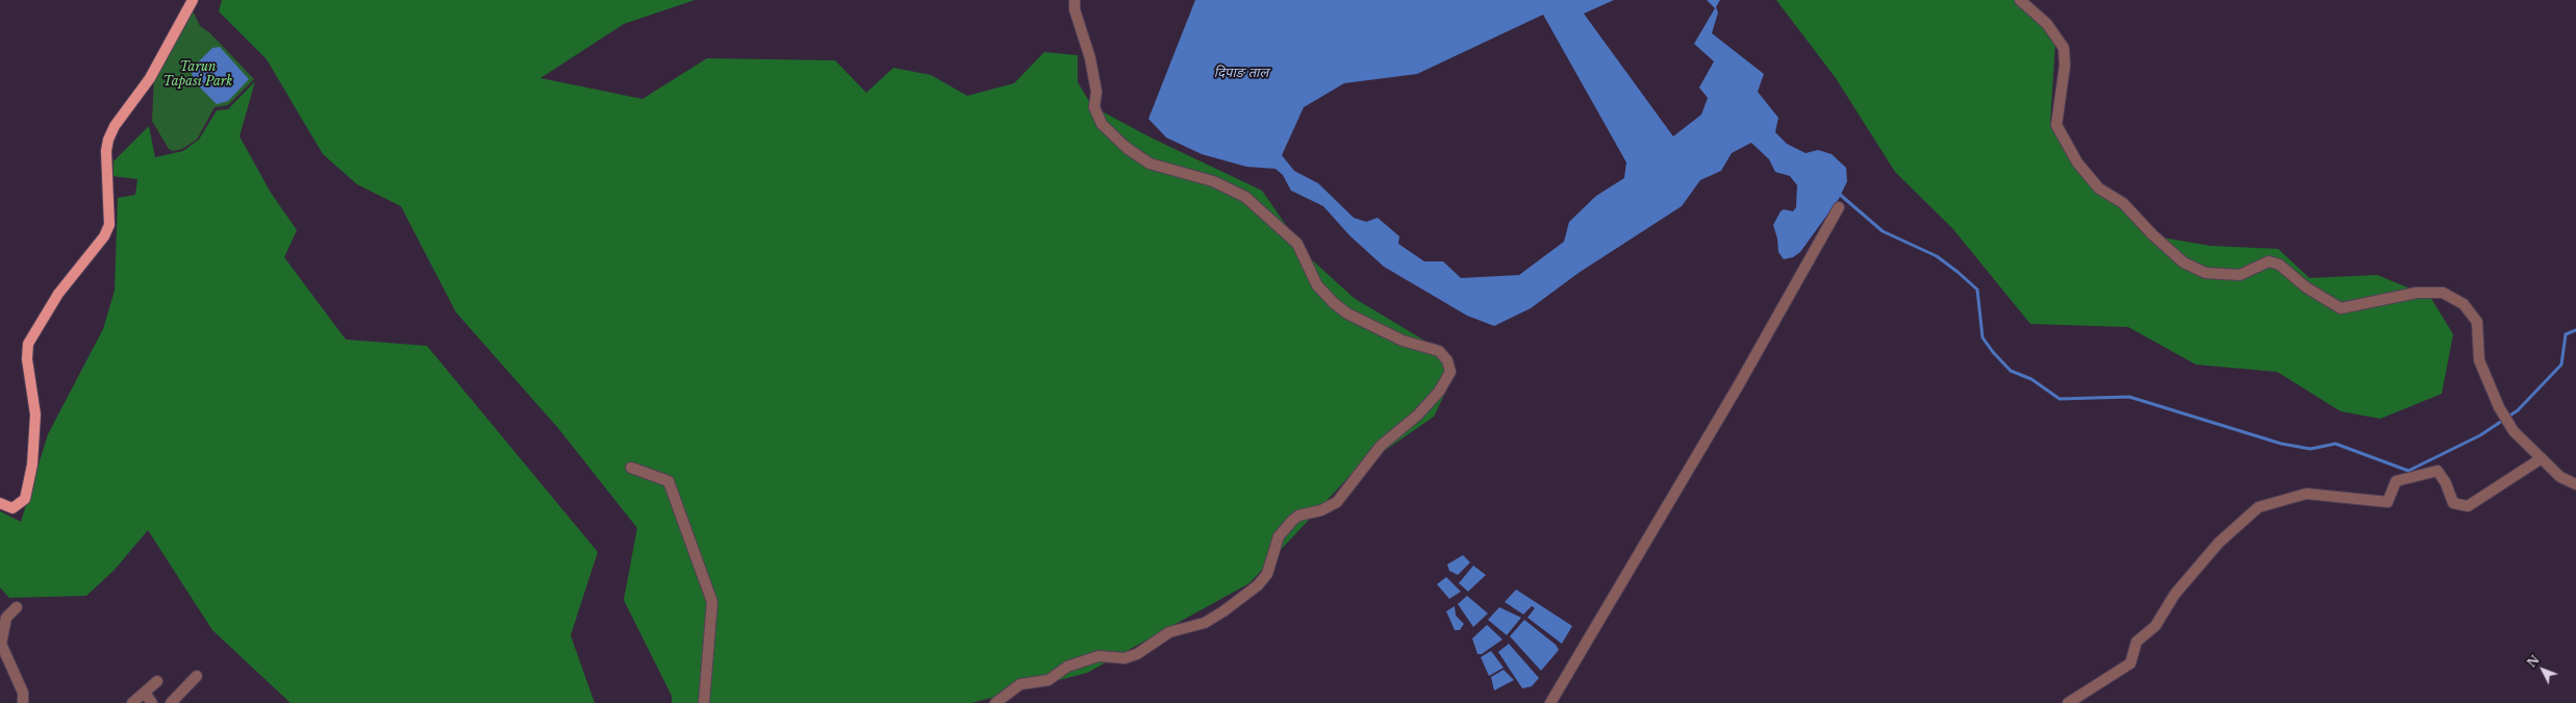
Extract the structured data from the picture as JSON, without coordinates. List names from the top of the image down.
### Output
{
  "water": ["दिपाङ ताल"],
  "parks": ["Tarun Tapasi Park"],
  "north": "top left"
}
